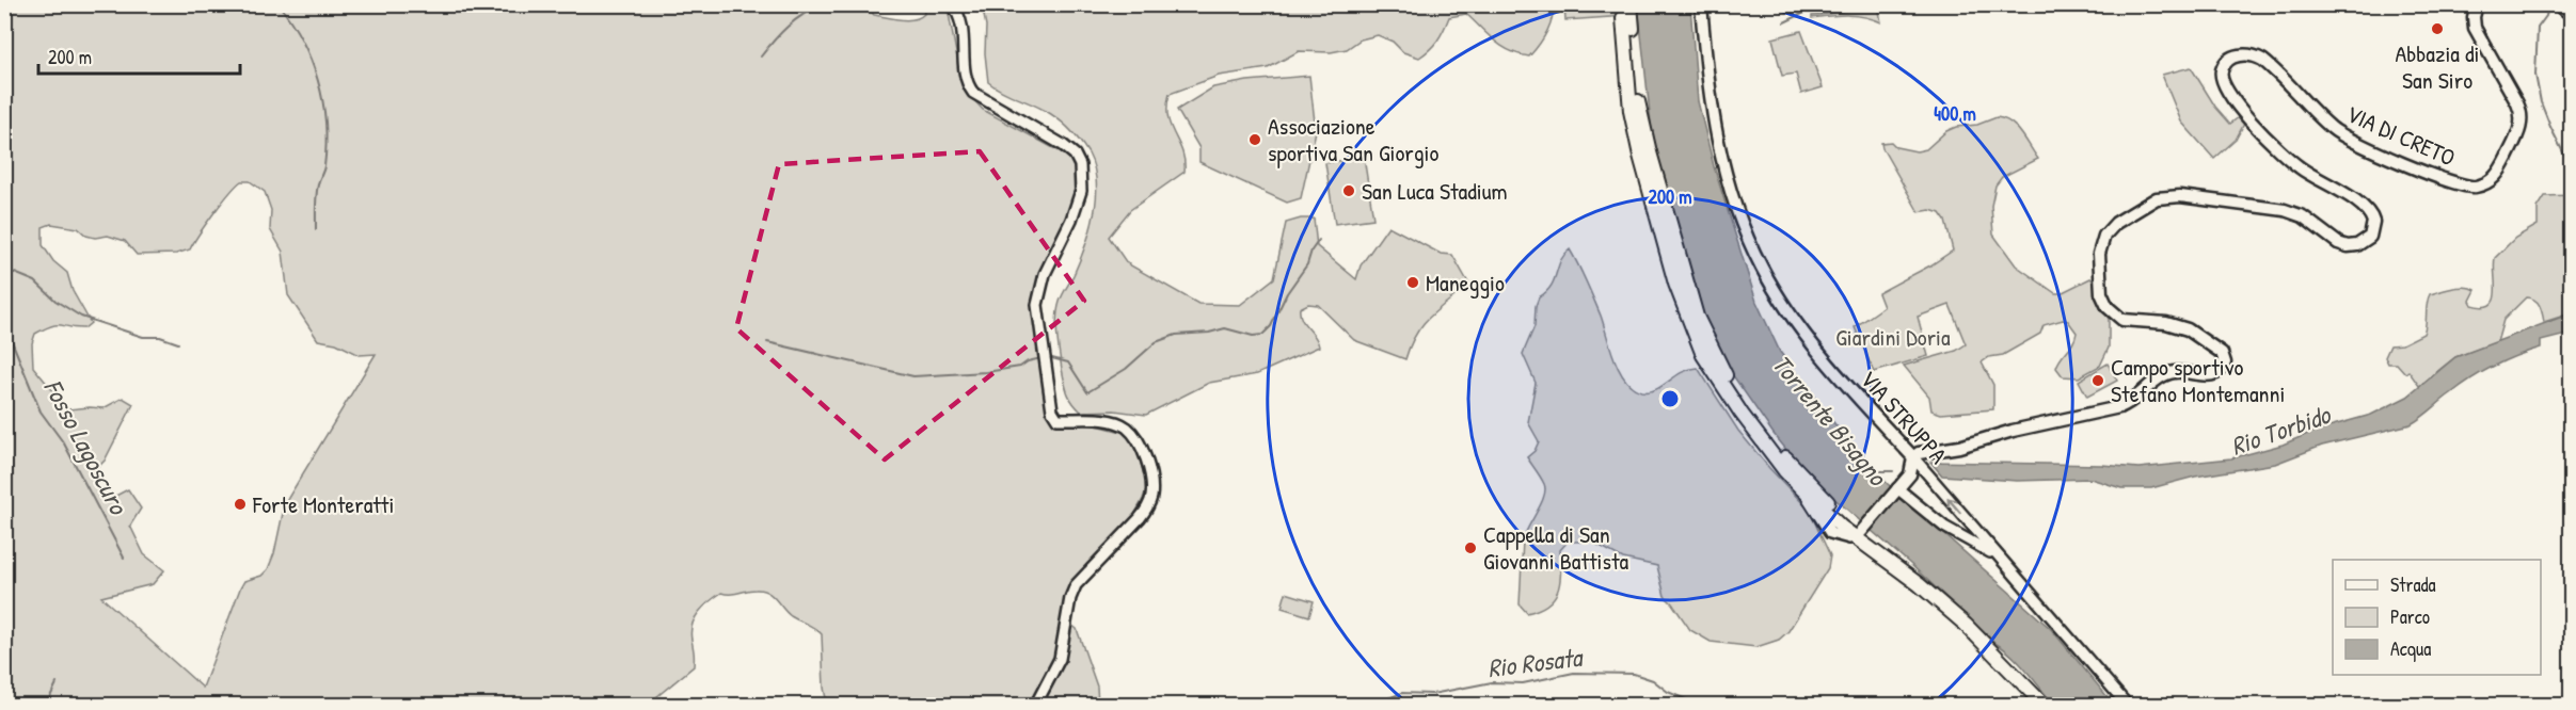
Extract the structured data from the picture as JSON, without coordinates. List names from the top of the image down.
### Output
{
  "streets": {
    "main road": ["VIA DI CRETO", "VIA STRUPPA"]
  },
  "crossings": [
    ["VIA DI CRETO", "VIA STRUPPA"]
  ],
  "water": [
    "Torrente Bisagno",
    "Rio Torbido",
    "Fosso Lagoscuro",
    "Rio Rosata"
  ],
  "parks": ["Giardini Doria"],
  "places": [
    "Abbazia di San Siro",
    "Associazione sportiva San Giorgio",
    "San Luca Stadium",
    "Maneggio",
    "Campo sportivo Stefano Montemanni",
    "Forte Monteratti",
    "Cappella di San Giovanni Battista"
  ],
  "legend": ["Strada", "Parco", "Acqua"],
  "scale_bar": "200 m",
  "rings": ["400 m", "200 m"]
}
